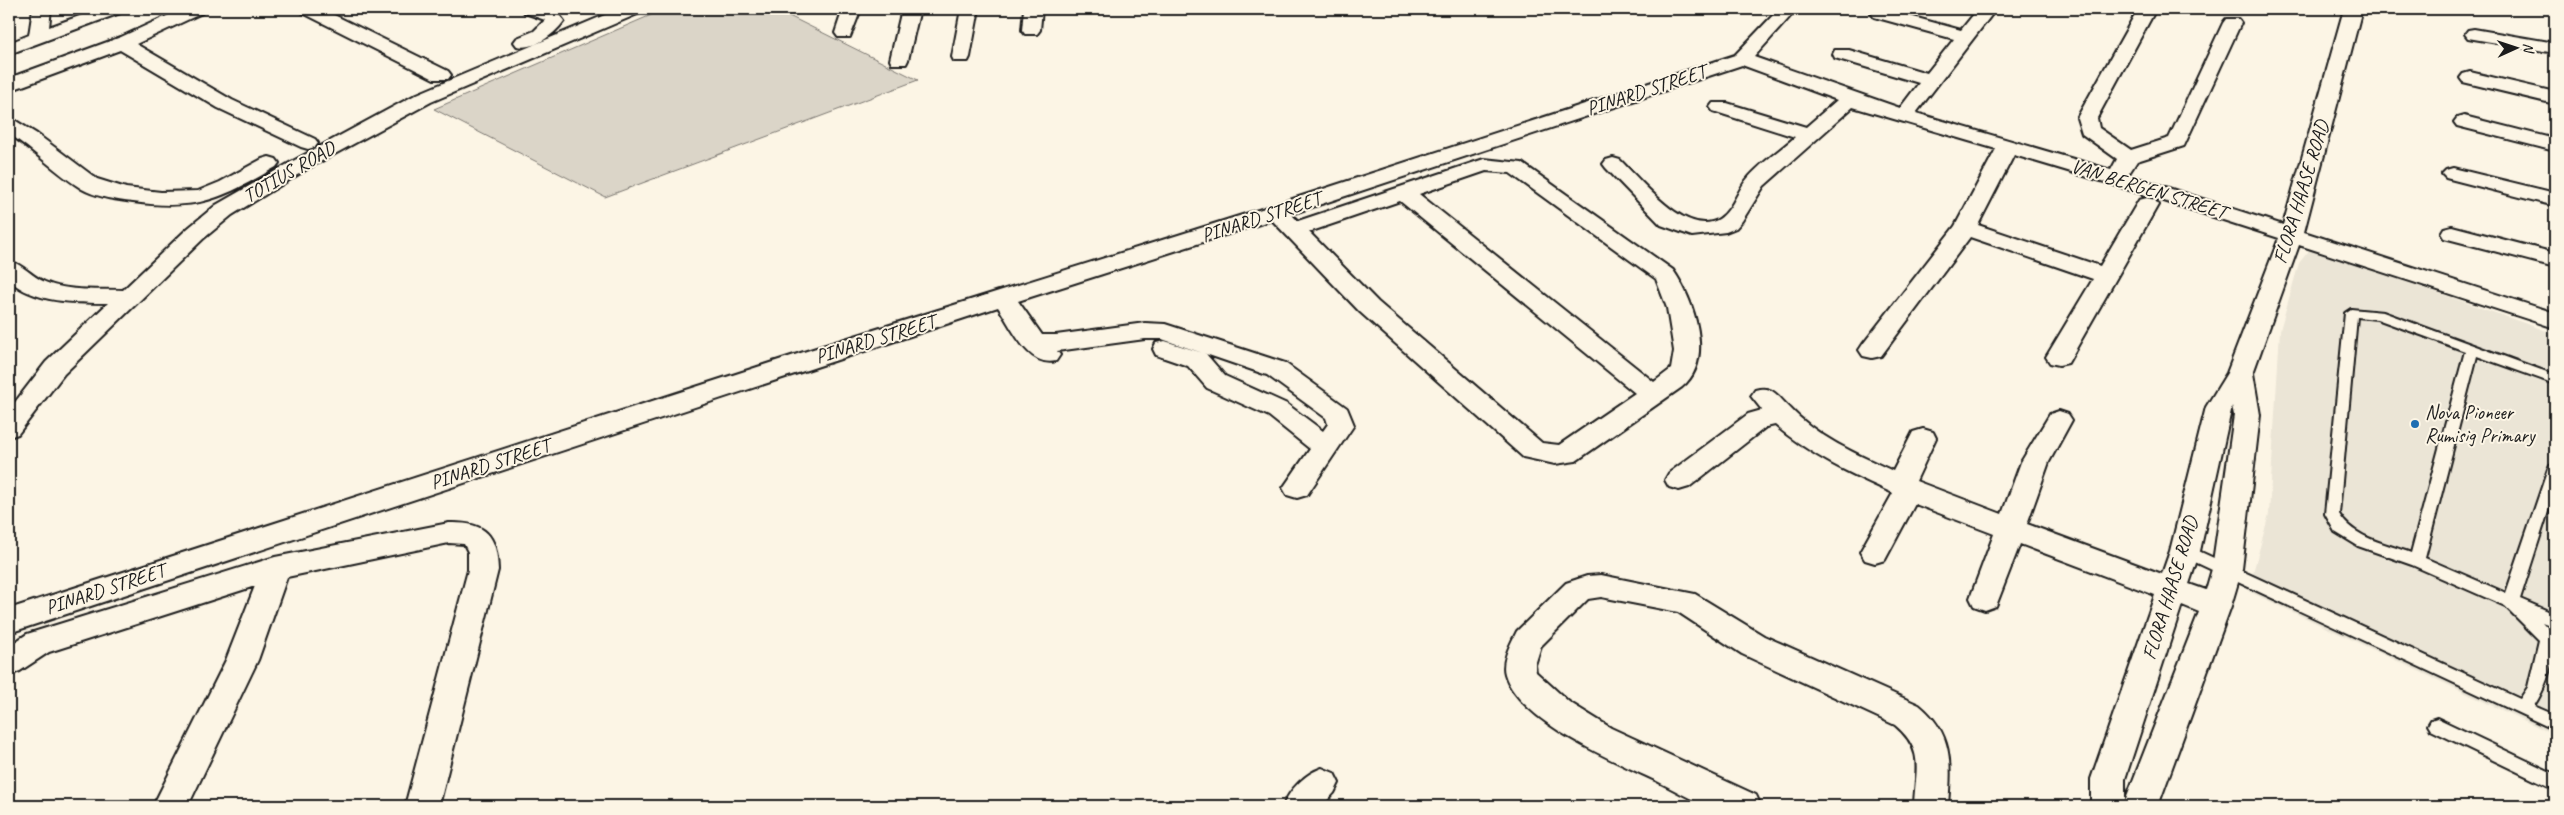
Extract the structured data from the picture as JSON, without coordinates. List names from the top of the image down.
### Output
{
  "streets": {
    "street": [
      "PINARD STREET",
      "TOTIUS ROAD",
      "VAN BERGEN STREET",
      "FLORA HAASE ROAD"
    ]
  },
  "crossings": [
    ["PINARD STREET", "VAN BERGEN STREET"],
    ["VAN BERGEN STREET", "FLORA HAASE ROAD"]
  ],
  "places": ["Nova Pioneer Rumisig Primary"],
  "north": "right"
}
